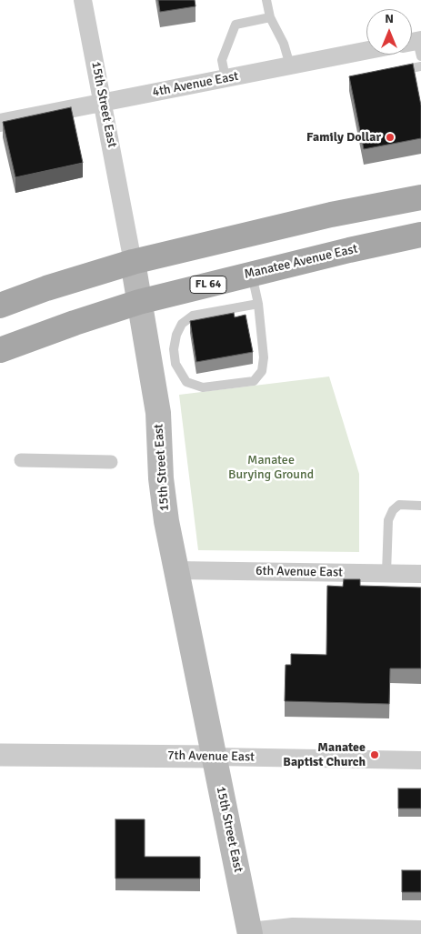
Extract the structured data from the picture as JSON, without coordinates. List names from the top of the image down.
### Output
{
  "streets": {
    "main road": ["15th Street East", "Manatee Avenue East", "FL 64"],
    "street": ["4th Avenue East", "6th Avenue East", "7th Avenue East"]
  },
  "crossings": [
    ["4th Avenue East", "15th Street East"],
    ["15th Street East", "Manatee Avenue East"],
    ["15th Street East", "6th Avenue East"],
    ["15th Street East", "7th Avenue East"]
  ],
  "parks": ["Manatee Burying Ground"],
  "places": ["Family Dollar", "Manatee Baptist Church"],
  "north": "top"
}
